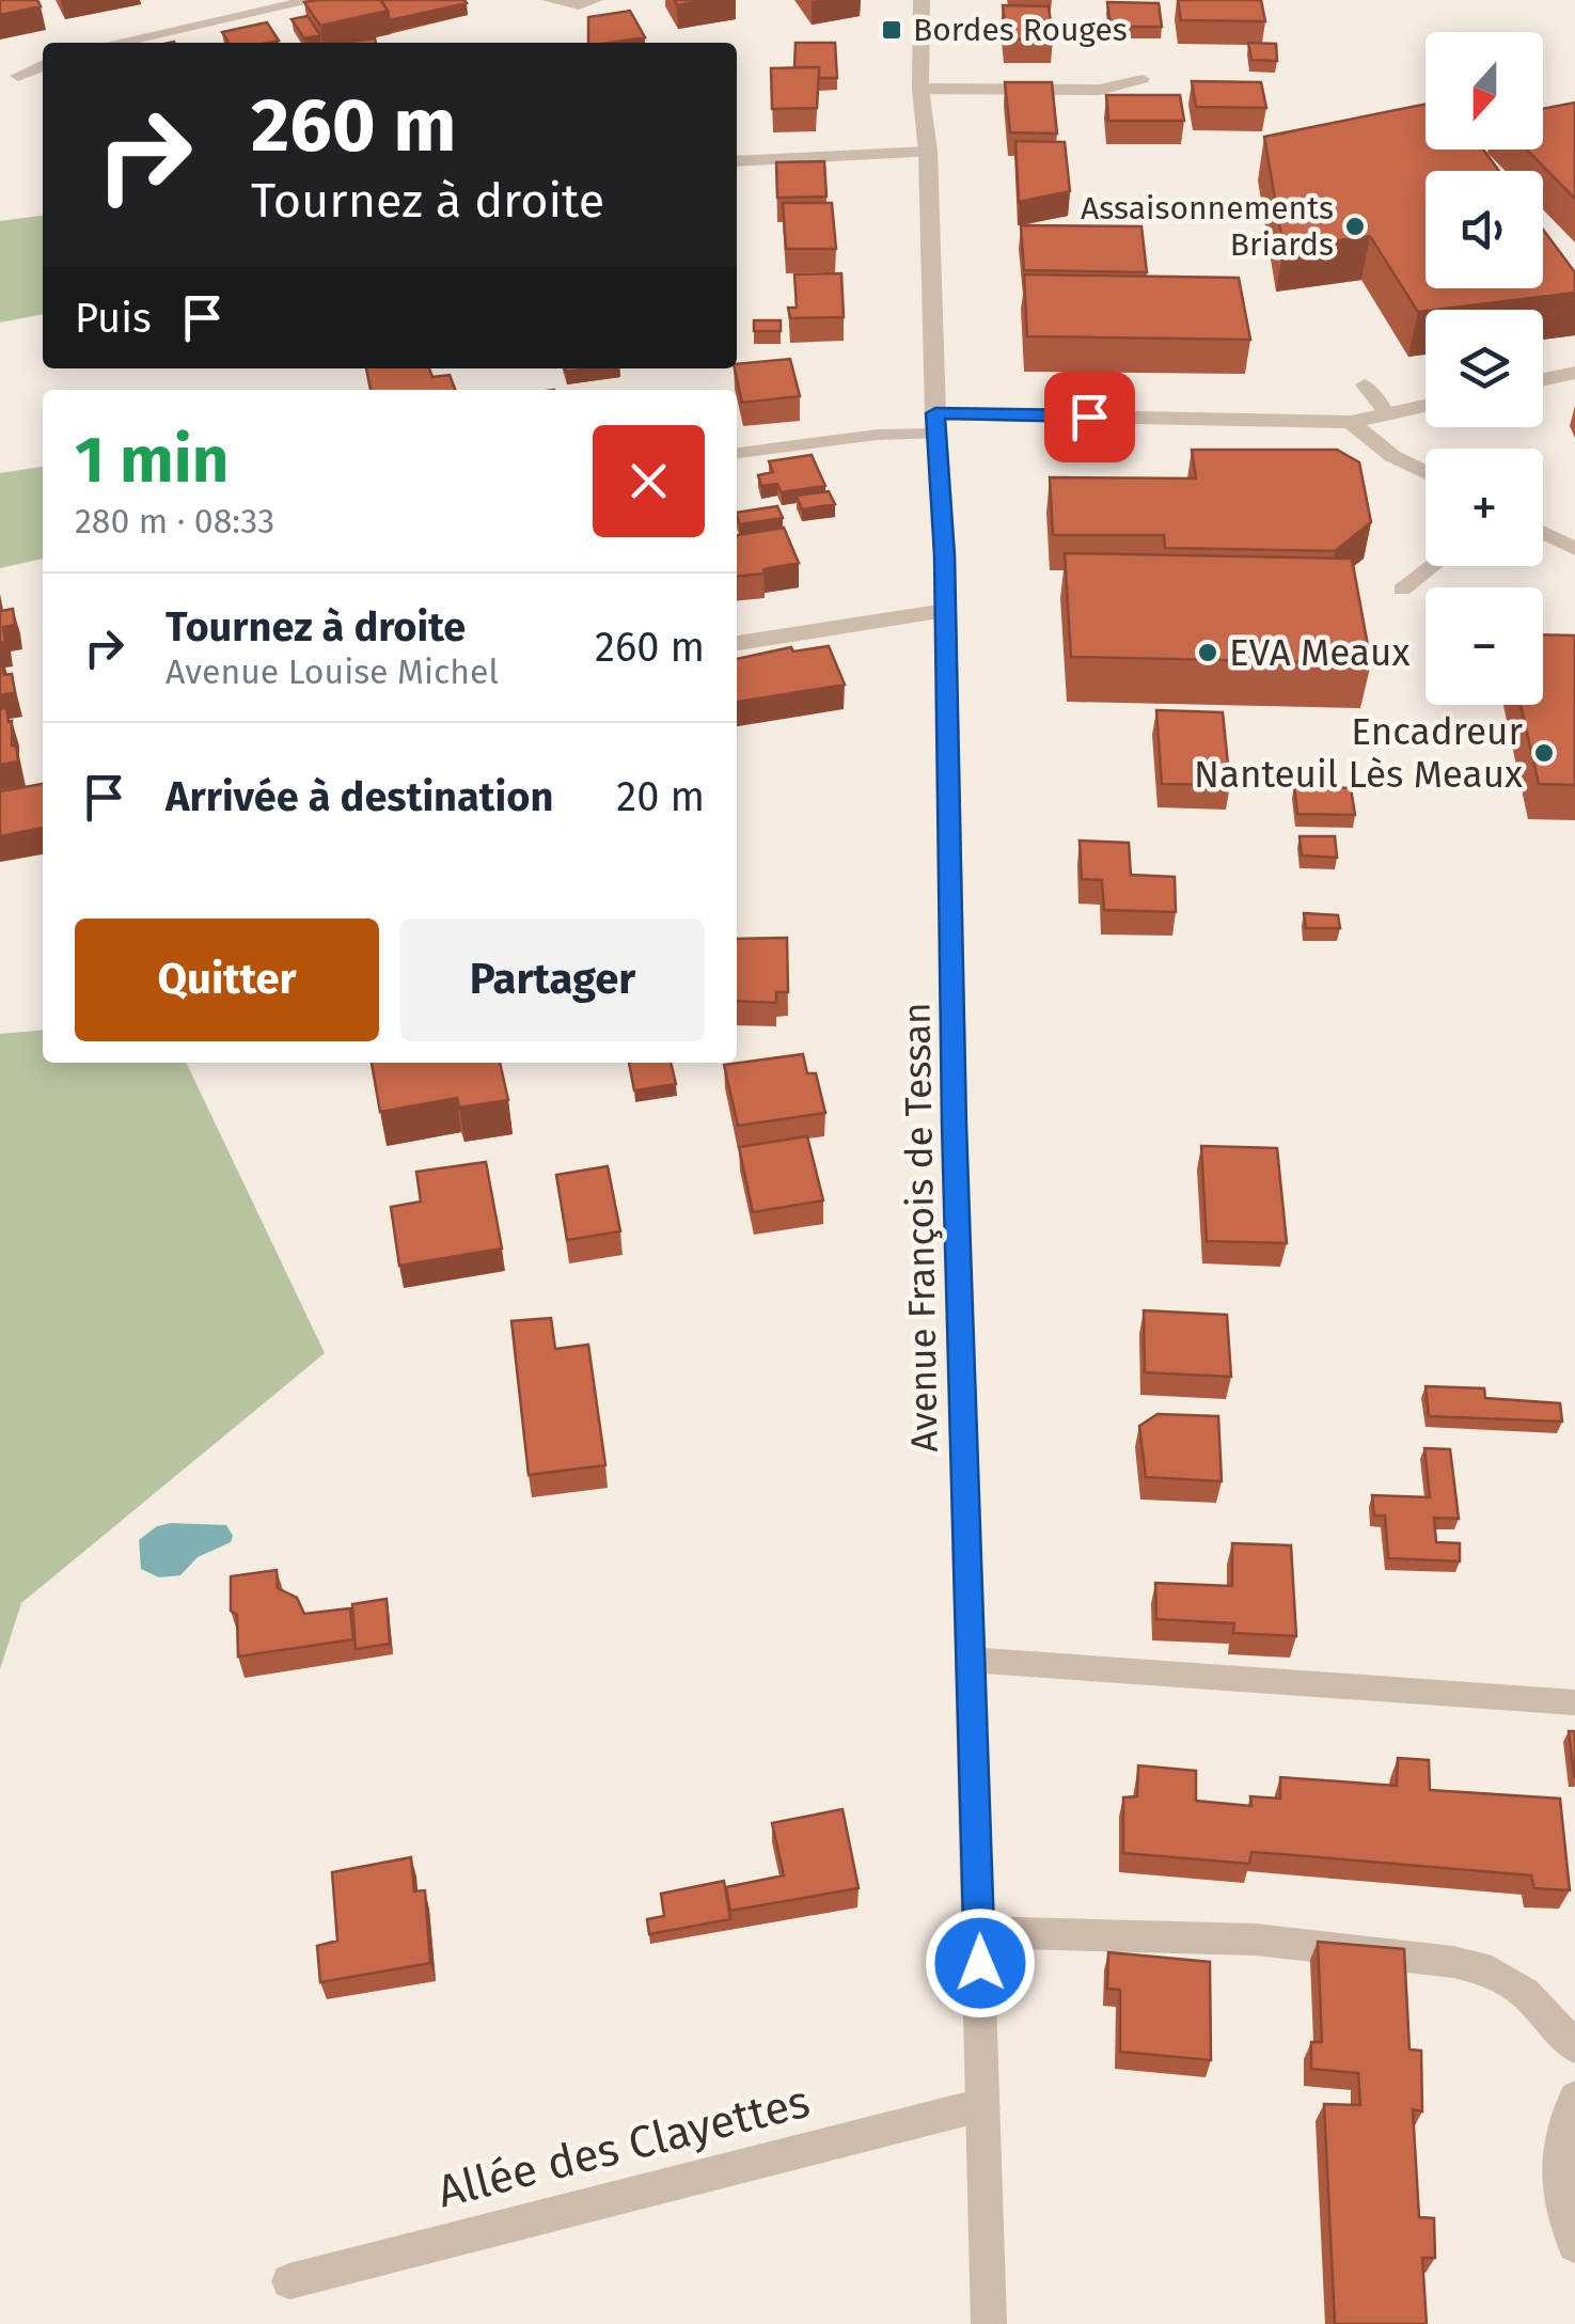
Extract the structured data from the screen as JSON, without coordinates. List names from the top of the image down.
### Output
{
  "streets": {
    "street": ["Avenue François de Tessan", "Allée des Clayettes"]
  },
  "crossings": [
    ["Avenue François de Tessan", "Allée des Clayettes"]
  ],
  "places": {
    "transit": ["Bordes Rouges"],
    "other": ["Assaisonnements Briards", "EVA Meaux", "Encadreur Nanteuil Lès Meaux"]
  },
  "north": "bottom",
  "page": {
    "map_buttons": ["+", "−"],
    "turn": ["260 m", "Tournez à droite"],
    "then": "Puis",
    "heading": ["1 min", "280 m · 08:33"],
    "list": [
      {
        "name": "Tournez à droite",
        "note": "Avenue Louise Michel",
        "value": "260 m"
      },
      {
        "name": "Arrivée à destination",
        "value": "20 m"
      }
    ],
    "buttons": ["Quitter", "Partager"]
  }
}
